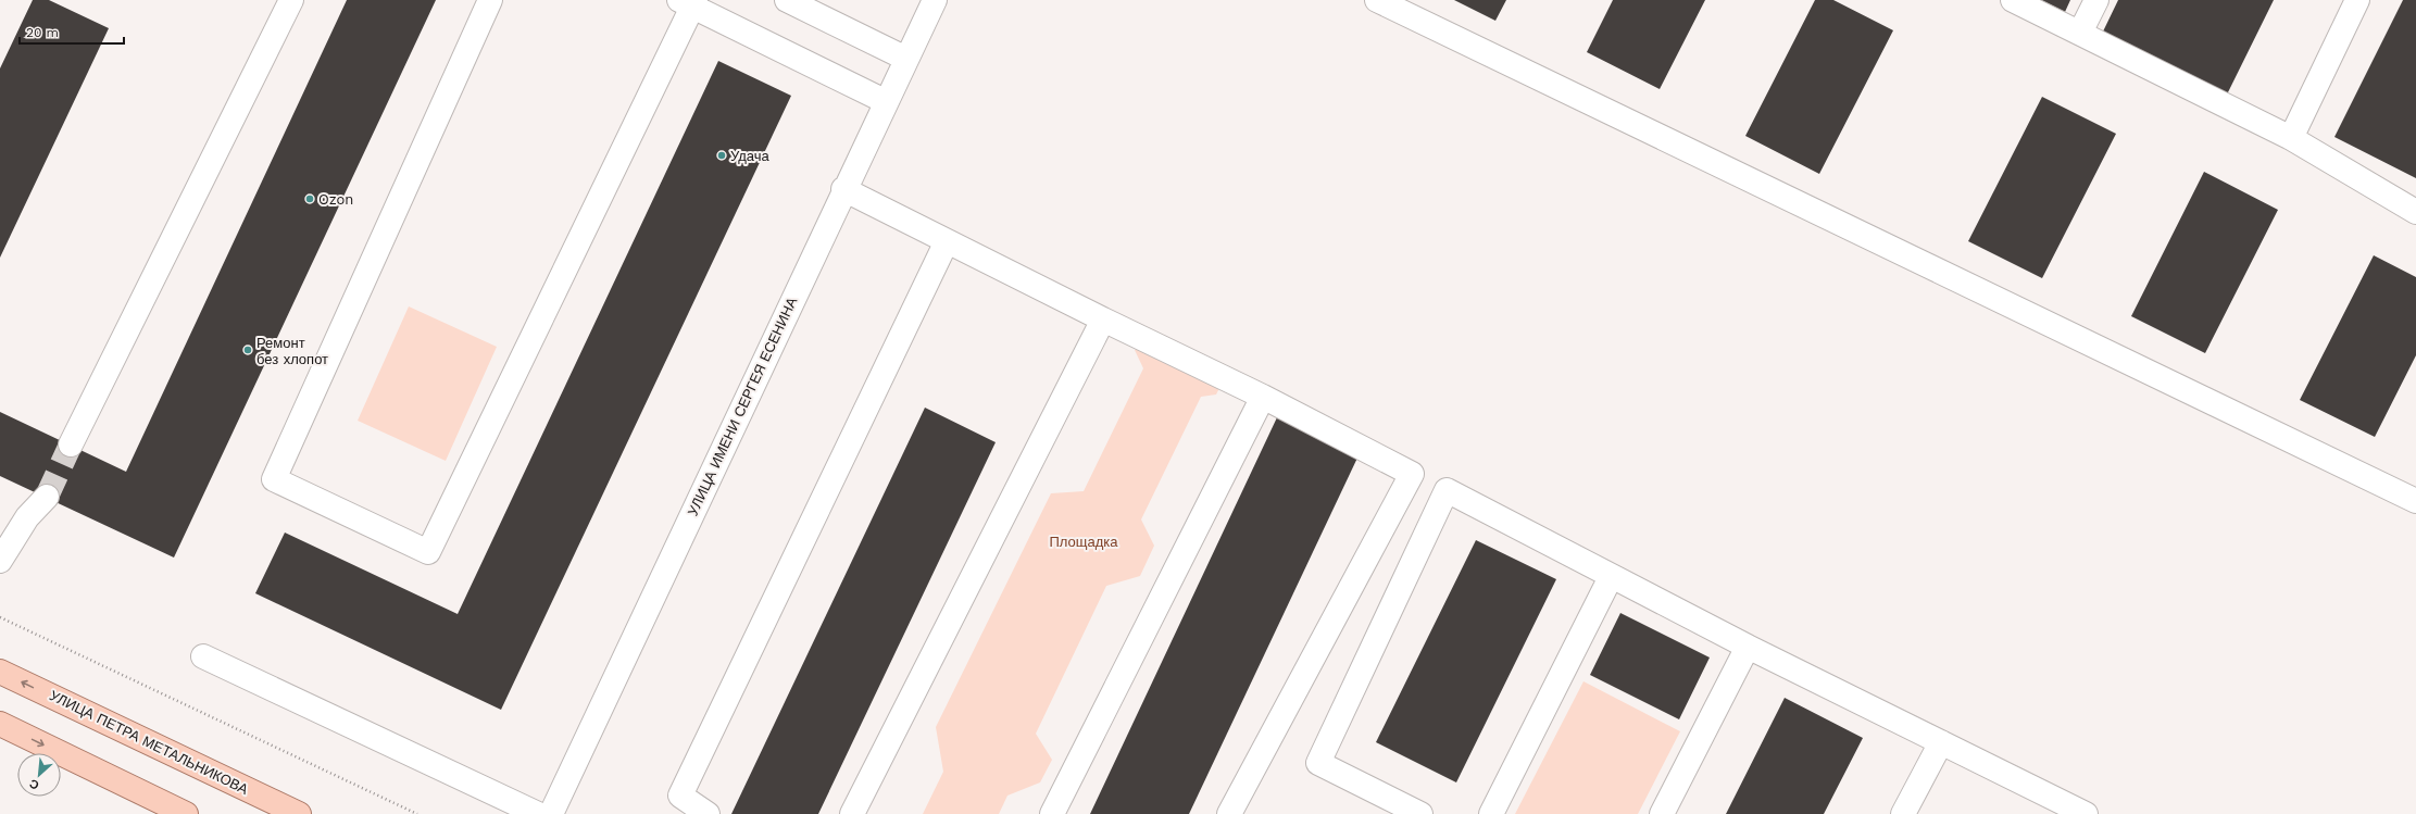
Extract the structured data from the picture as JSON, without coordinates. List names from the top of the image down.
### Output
{
  "streets": {
    "main road": ["УЛИЦА ПЕТРА МЕТАЛЬНИКОВА"],
    "street": ["УЛИЦА ИМЕНИ СЕРГЕЯ ЕСЕНИНА"]
  },
  "parks": ["Площадка"],
  "places": ["Удача", "Ozon", "Ремонт без хлопот"],
  "scale_bar": "20 m",
  "north": "bottom left"
}
